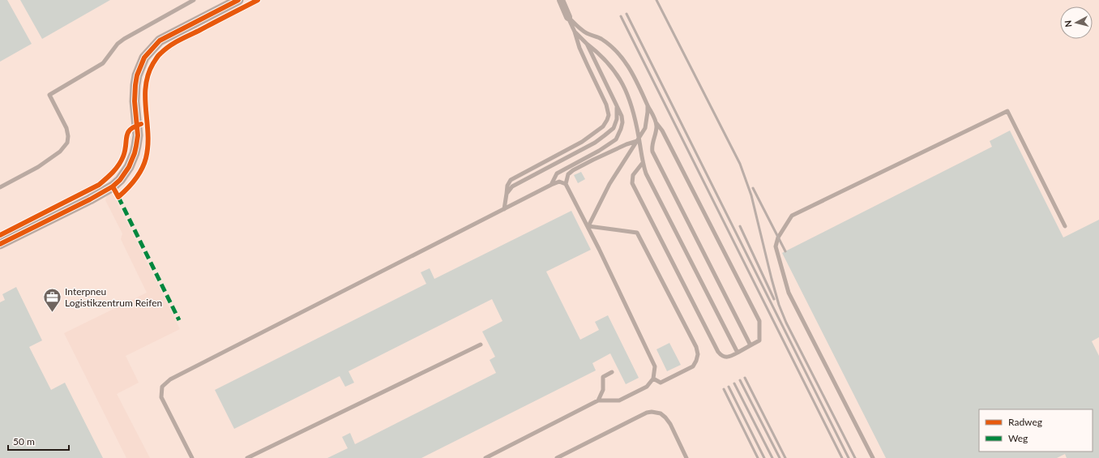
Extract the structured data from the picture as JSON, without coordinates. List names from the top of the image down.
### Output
{
  "places": {
    "office": ["Interpneu Logistikzentrum Reifen"]
  },
  "legend": ["Radweg", "Weg"],
  "scale_bar": "50 m",
  "north": "left"
}
